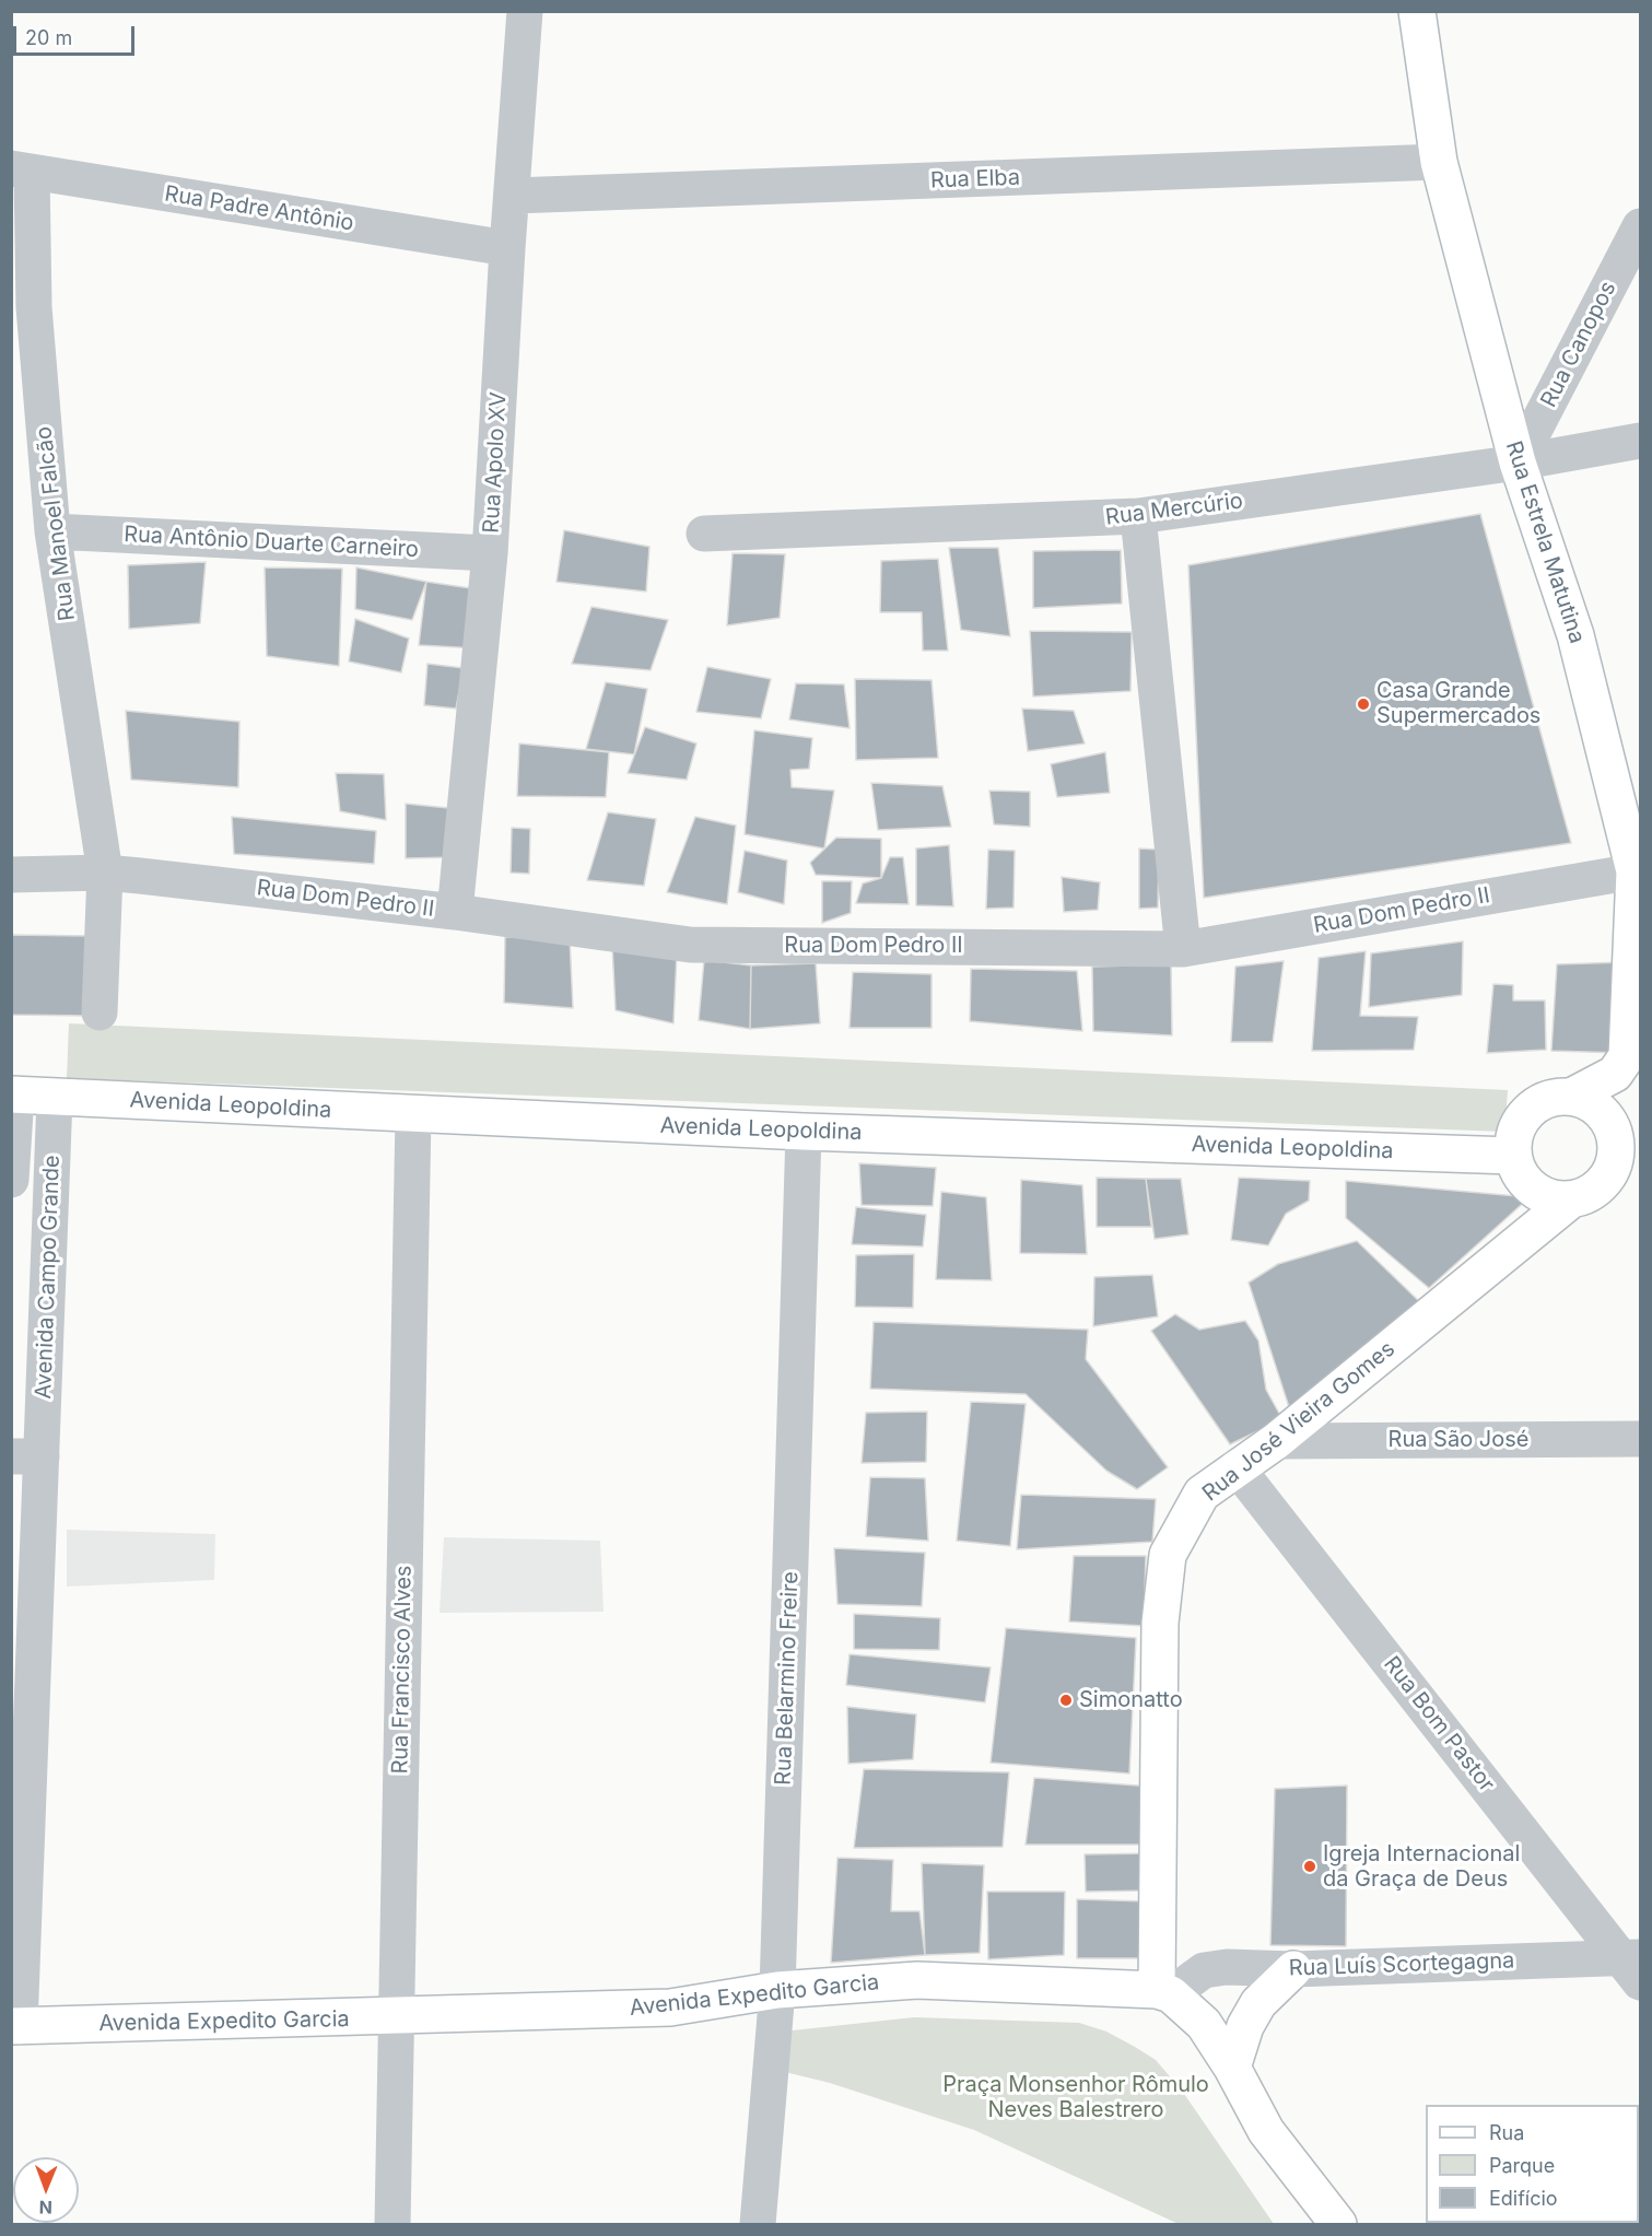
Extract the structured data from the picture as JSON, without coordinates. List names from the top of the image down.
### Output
{
  "streets": {
    "street": [
      "Rua Elba",
      "Rua Padre Antônio",
      "Rua Canopos",
      "Rua Apolo XV",
      "Rua Mercúrio",
      "Rua Manoel Falcão",
      "Rua Antônio Duarte Carneiro",
      "Rua Estrela Matutina",
      "Rua Dom Pedro II",
      "Avenida Leopoldina",
      "Avenida Campo Grande",
      "Rua José Vieira Gomes",
      "Rua São José",
      "Rua Francisco Alves",
      "Rua Belarmino Freire",
      "Rua Bom Pastor",
      "Rua Luís Scortegagna",
      "Avenida Expedito Garcia"
    ]
  },
  "crossings": [
    ["Rua Elba", "Rua Apolo XV"],
    ["Rua Elba", "Rua Estrela Matutina"],
    ["Rua Padre Antônio", "Rua Apolo XV"],
    ["Rua Padre Antônio", "Rua Manoel Falcão"],
    ["Rua Canopos", "Rua Mercúrio"],
    ["Rua Canopos", "Rua Estrela Matutina"],
    ["Rua Apolo XV", "Rua Antônio Duarte Carneiro"],
    ["Rua Apolo XV", "Rua Dom Pedro II"],
    ["Rua Mercúrio", "Rua Estrela Matutina"],
    ["Rua Manoel Falcão", "Rua Antônio Duarte Carneiro"],
    ["Rua Manoel Falcão", "Rua Dom Pedro II"],
    ["Rua Estrela Matutina", "Rua Dom Pedro II"],
    ["Rua Estrela Matutina", "Avenida Leopoldina"],
    ["Rua Estrela Matutina", "Rua José Vieira Gomes"],
    ["Avenida Leopoldina", "Avenida Campo Grande"],
    ["Avenida Leopoldina", "Rua José Vieira Gomes"],
    ["Avenida Leopoldina", "Rua Francisco Alves"],
    ["Avenida Leopoldina", "Rua Belarmino Freire"],
    ["Avenida Campo Grande", "Avenida Expedito Garcia"],
    ["Rua José Vieira Gomes", "Rua São José"],
    ["Rua José Vieira Gomes", "Rua Bom Pastor"],
    ["Rua José Vieira Gomes", "Rua Luís Scortegagna"],
    ["Rua José Vieira Gomes", "Avenida Expedito Garcia"],
    ["Rua Francisco Alves", "Avenida Expedito Garcia"],
    ["Rua Belarmino Freire", "Avenida Expedito Garcia"],
    ["Rua Bom Pastor", "Rua Luís Scortegagna"],
    ["Rua Luís Scortegagna", "Avenida Expedito Garcia"]
  ],
  "parks": ["Praça Monsenhor Rômulo Neves Balestrero"],
  "places": ["Casa Grande Supermercados", "Simonatto", "Igreja Internacional da Graça de Deus"],
  "legend": ["Rua", "Parque", "Edifício"],
  "scale_bar": "20 m",
  "north": "bottom"
}
